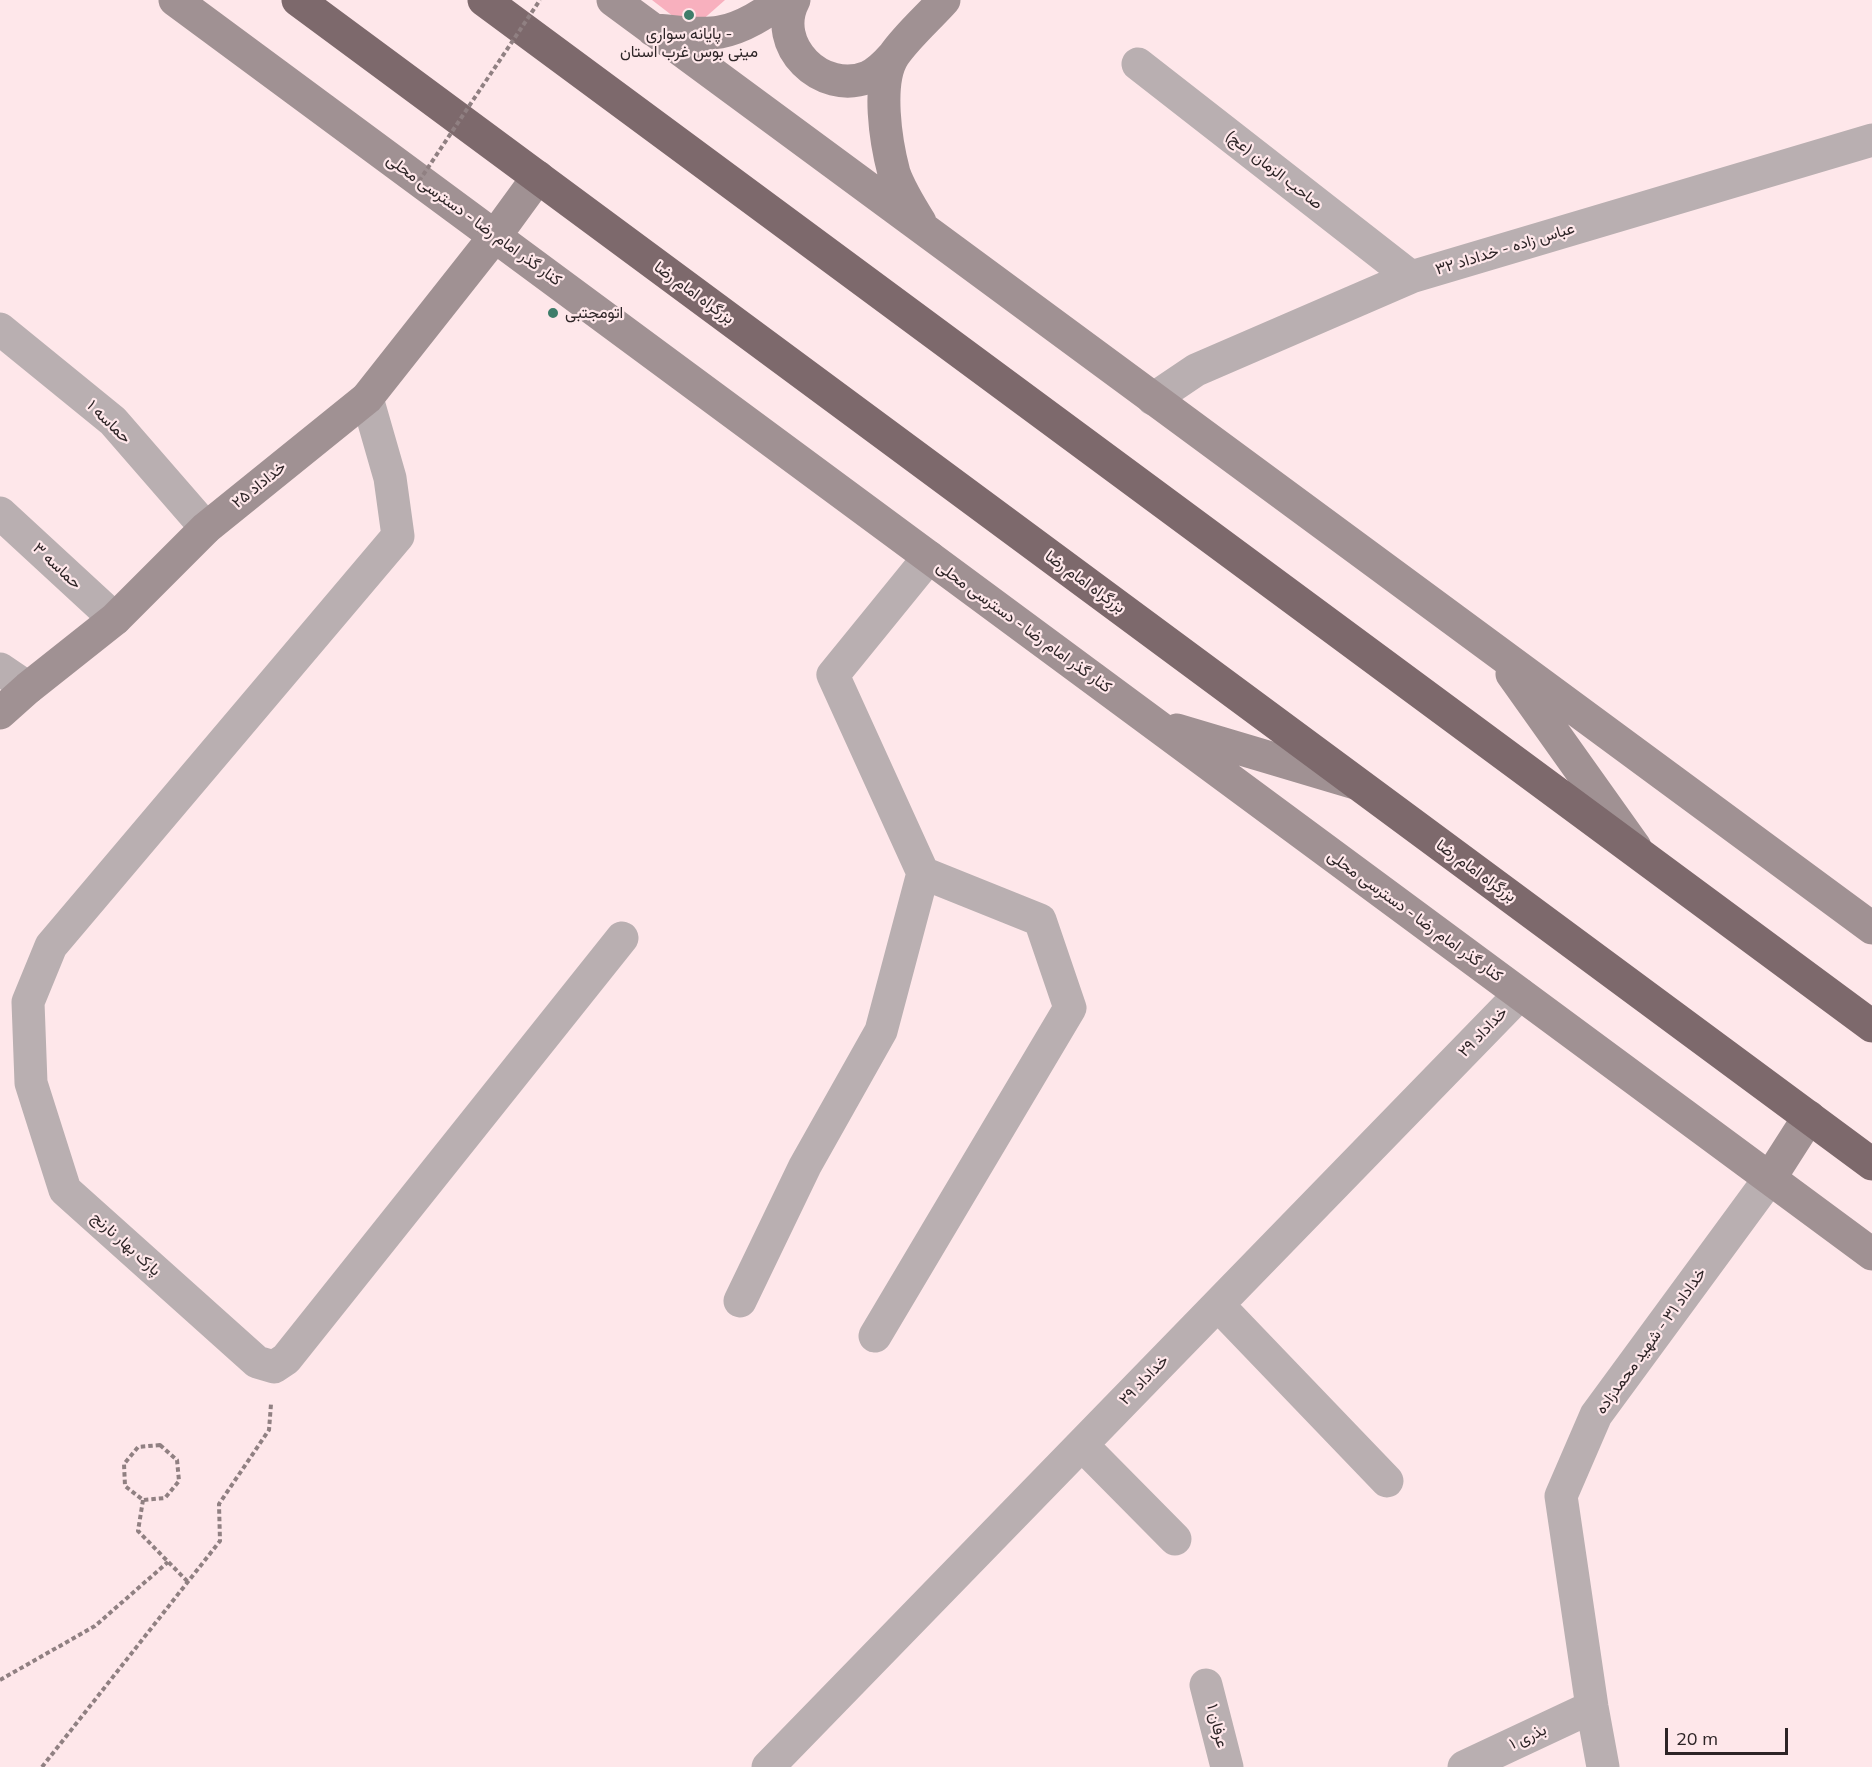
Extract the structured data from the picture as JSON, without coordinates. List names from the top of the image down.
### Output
{
  "streets": {
    "highway": ["بزرگراه امام رضا"],
    "main road": ["کنار گذر امام رضا - دسترسی محلی", "خداداد ۲۵"],
    "street": [
      "صاحب الزمان (عج)",
      "عباس زاده - خداداد ۳۲",
      "حماسه ۱",
      "حماسه ۳",
      "خداداد ۲۹",
      "پارک بهار نارنج",
      "خداداد ۳۱ - شهید محمدزاده",
      "عرفان ۱",
      "بذری ۱"
    ]
  },
  "crossings": [
    ["صاحب الزمان (عج)", "عباس زاده - خداداد ۳۲"],
    ["کنار گذر امام رضا - دسترسی محلی", "خداداد ۲۵"],
    ["کنار گذر امام رضا - دسترسی محلی", "خداداد ۲۹"],
    ["کنار گذر امام رضا - دسترسی محلی", "خداداد ۳۱ - شهید محمدزاده"],
    ["بزرگراه امام رضا", "خداداد ۲۵"],
    ["حماسه ۱", "خداداد ۲۵"],
    ["خداداد ۲۵", "حماسه ۳"],
    ["خداداد ۲۵", "پارک بهار نارنج"],
    ["خداداد ۳۱ - شهید محمدزاده", "بذری ۱"]
  ],
  "places": ["پایانه سواری - مینی بوس غرب استان", "اتومجتبی"],
  "scale_bar": "20 m"
}
